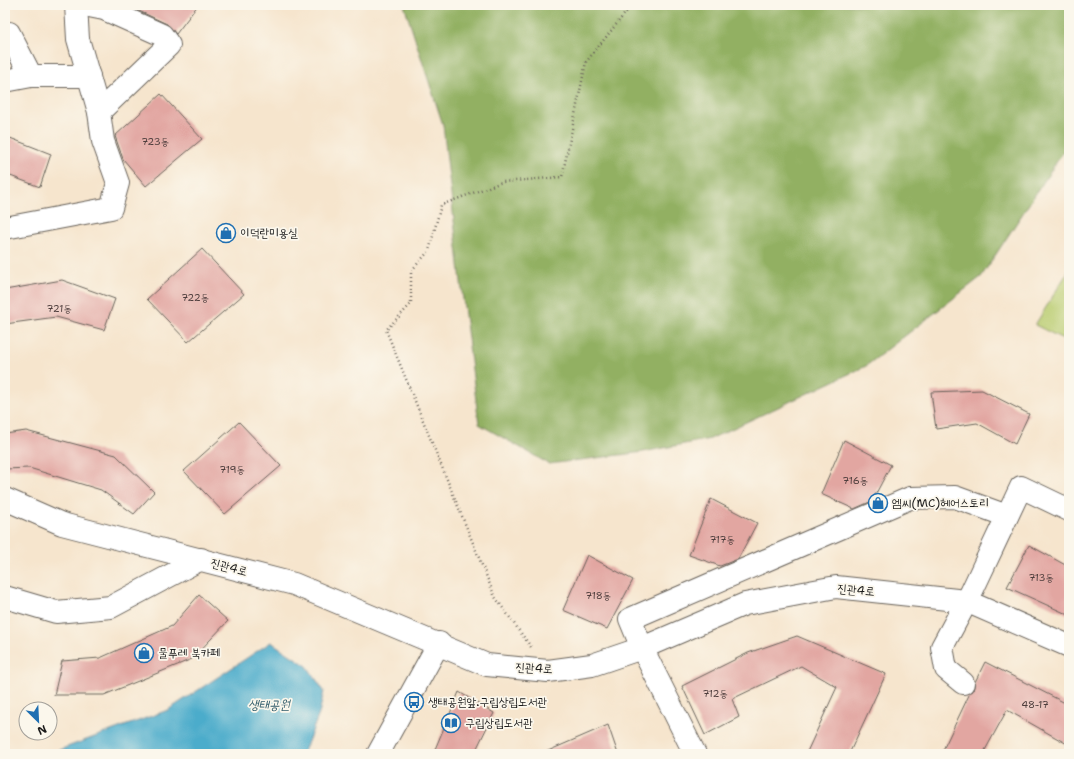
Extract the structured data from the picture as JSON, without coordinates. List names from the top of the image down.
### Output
{
  "streets": {
    "street": ["진관4로"]
  },
  "water": ["생태공원"],
  "places": {
    "shop": ["이덕란미용실", "엠씨(MC)헤어스토리", "물푸레 북카페"],
    "bus stop": ["생태공원앞.구립상립도서관"],
    "library": ["구립상립도서관"]
  },
  "house_numbers": [
    "723동",
    "722동",
    "721동",
    "719동",
    "716동",
    "717동",
    "713동",
    "718동",
    "712동",
    "48-17"
  ],
  "north": "bottom right"
}
